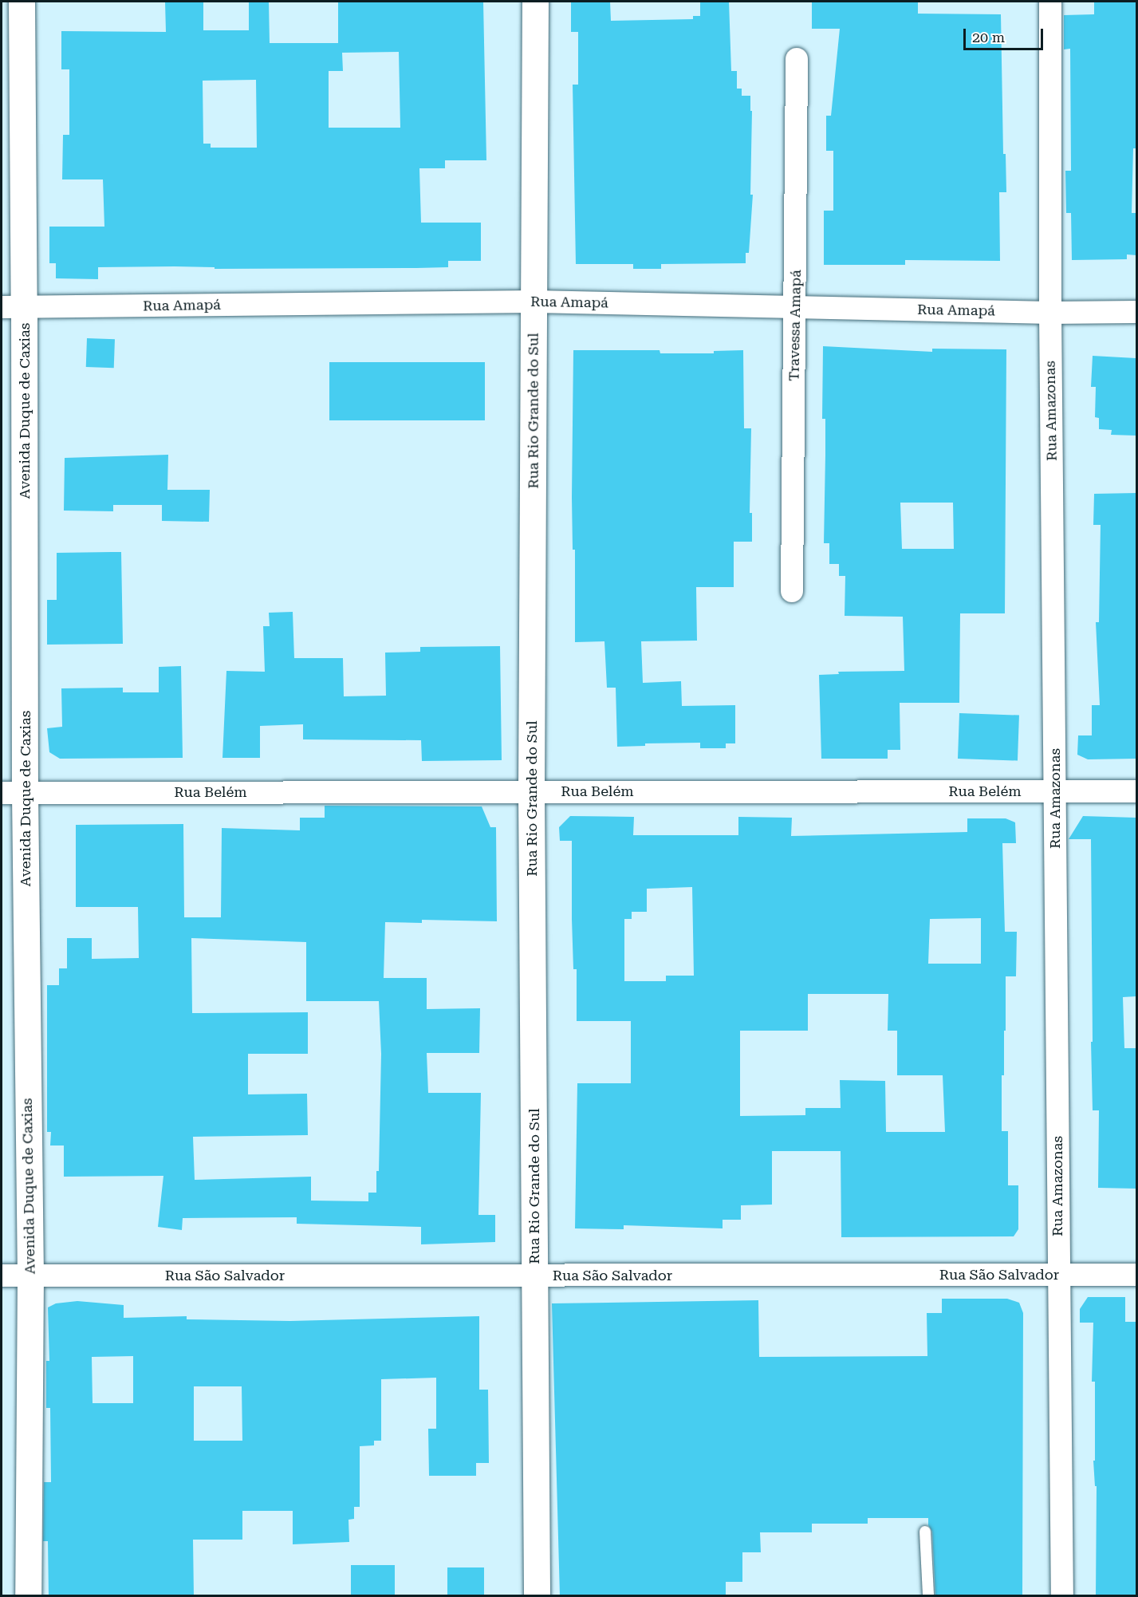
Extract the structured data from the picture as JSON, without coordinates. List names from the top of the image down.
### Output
{
  "streets": {
    "street": [
      "Rua Amapá",
      "Travessa Amapá",
      "Avenida Duque de Caxias",
      "Rua Rio Grande do Sul",
      "Rua Amazonas",
      "Rua Belém",
      "Rua São Salvador"
    ]
  },
  "crossings": [
    ["Rua Amapá", "Travessa Amapá"],
    ["Rua Amapá", "Avenida Duque de Caxias"],
    ["Rua Amapá", "Rua Rio Grande do Sul"],
    ["Rua Amapá", "Rua Amazonas"],
    ["Avenida Duque de Caxias", "Rua Belém"],
    ["Avenida Duque de Caxias", "Rua São Salvador"],
    ["Rua Rio Grande do Sul", "Rua Belém"],
    ["Rua Rio Grande do Sul", "Rua São Salvador"],
    ["Rua Amazonas", "Rua Belém"],
    ["Rua Amazonas", "Rua São Salvador"]
  ],
  "scale_bar": "20 m"
}
